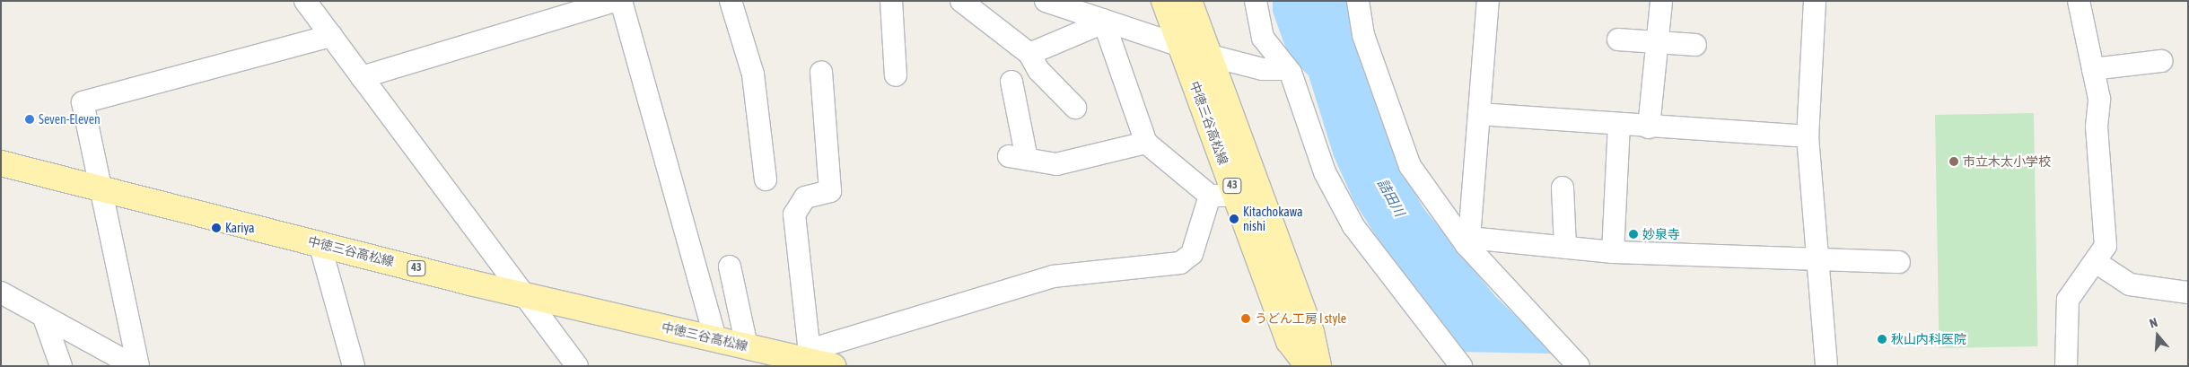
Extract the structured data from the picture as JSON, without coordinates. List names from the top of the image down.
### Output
{
  "streets": {
    "main road": ["中徳三谷高松線", "43"]
  },
  "water": ["詰田川"],
  "places": [
    "Seven-Eleven",
    "市立木太小学校",
    "Kitachokawa nishi",
    "Kariya",
    "妙泉寺",
    "うどん工房 I style",
    "秋山内科医院"
  ],
  "north": "top"
}
